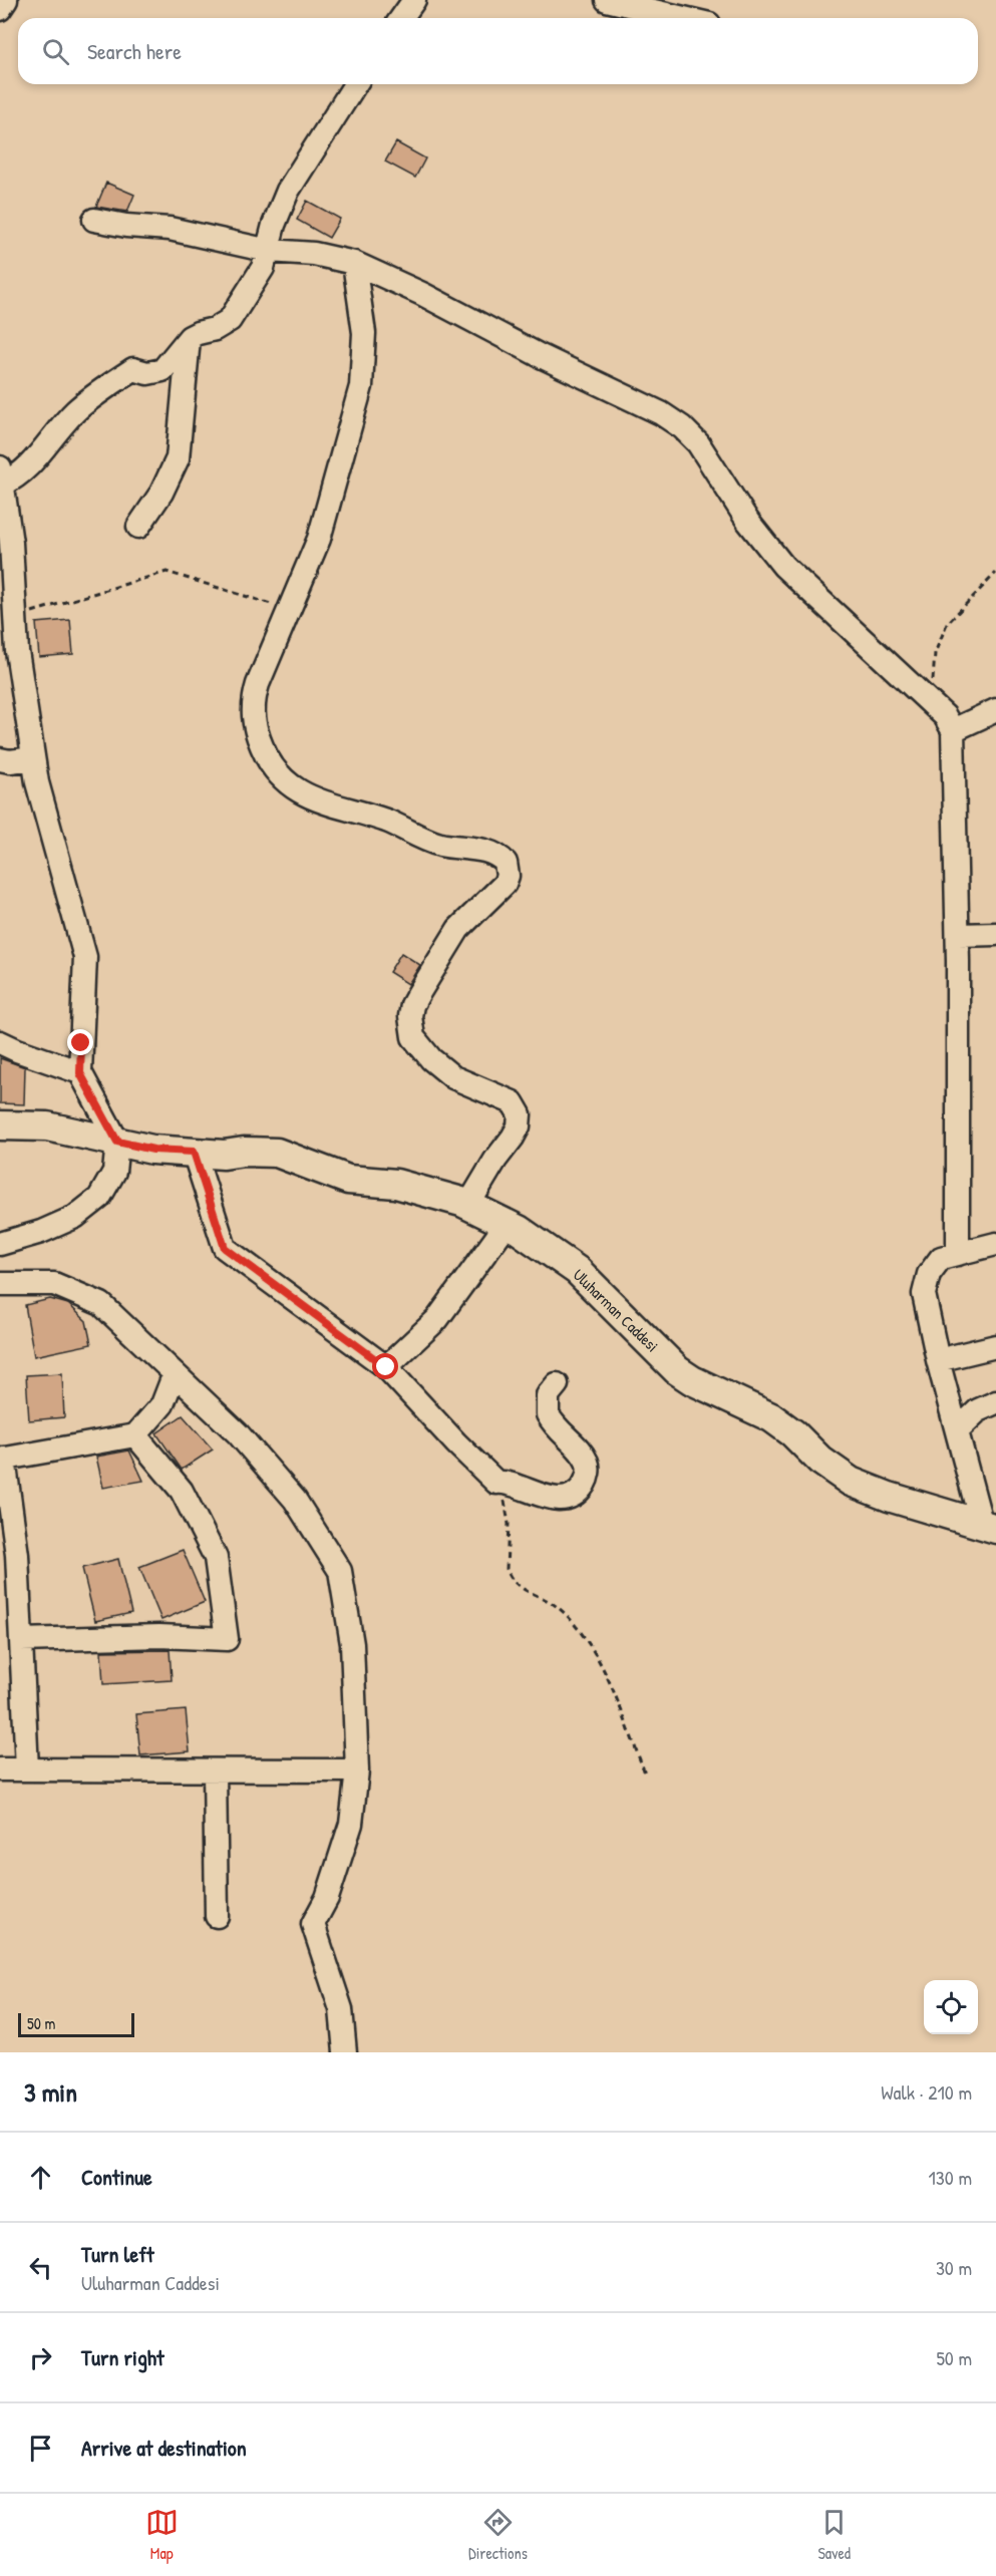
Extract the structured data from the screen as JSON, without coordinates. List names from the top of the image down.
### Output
{
  "streets": {
    "main road": ["Uluharman Caddesi"]
  },
  "scale_bar": "50 m",
  "page": {
    "search": "Search here",
    "scale": "50 m",
    "heading": ["3 min", "Walk · 210 m"],
    "list": [
      ["Continue", "130 m"],
      ["Turn left", "Uluharman Caddesi", "30 m"],
      ["Turn right", "50 m"],
      "Arrive at destination"
    ],
    "nav": ["Map", "Directions", "Saved"]
  }
}
